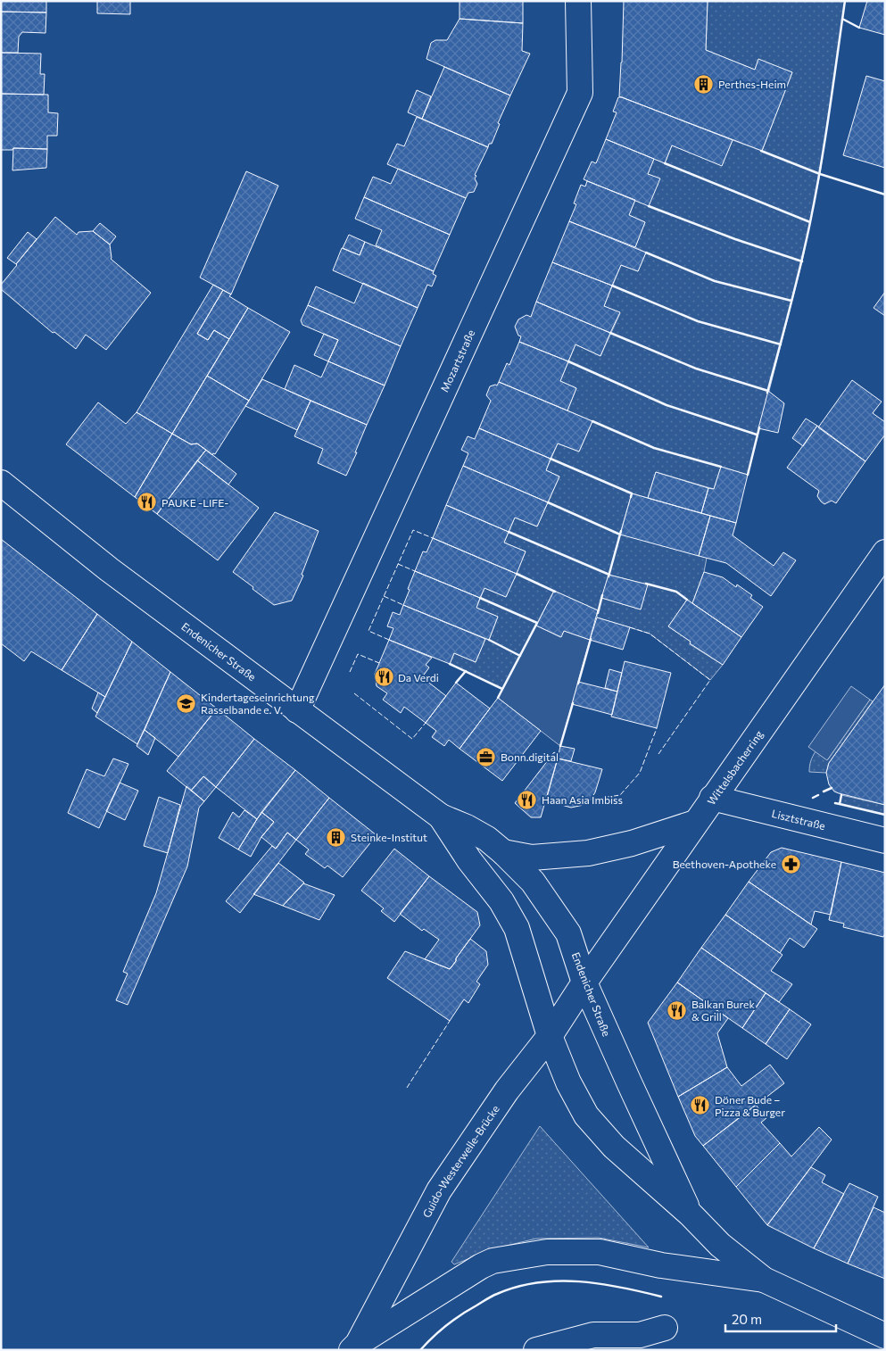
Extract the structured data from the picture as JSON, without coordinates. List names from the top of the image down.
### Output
{
  "streets": {
    "street": [
      "Mozartstraße",
      "Endenicher Straße",
      "Wittelsbacherring",
      "Lisztstraße",
      "Guido-Westerwelle-Brücke"
    ]
  },
  "crossings": [
    ["Mozartstraße", "Endenicher Straße"],
    ["Endenicher Straße", "Wittelsbacherring"],
    ["Endenicher Straße", "Guido-Westerwelle-Brücke"],
    ["Wittelsbacherring", "Lisztstraße"],
    ["Wittelsbacherring", "Guido-Westerwelle-Brücke"]
  ],
  "places": {
    "building": ["Perthes-Heim", "Steinke-Institut"],
    "restaurant": [
      "PAUKE -LIFE-",
      "Da Verdi",
      "Haan Asia Imbiss",
      "Balkan Burek & Grill",
      "Döner Bude – Pizza & Burger"
    ],
    "school or university": ["Kindertageseinrichtung Rasselbande e. V."],
    "office": ["Bonn.digital"],
    "pharmacy": ["Beethoven-Apotheke"]
  },
  "scale_bar": "20 m"
}
